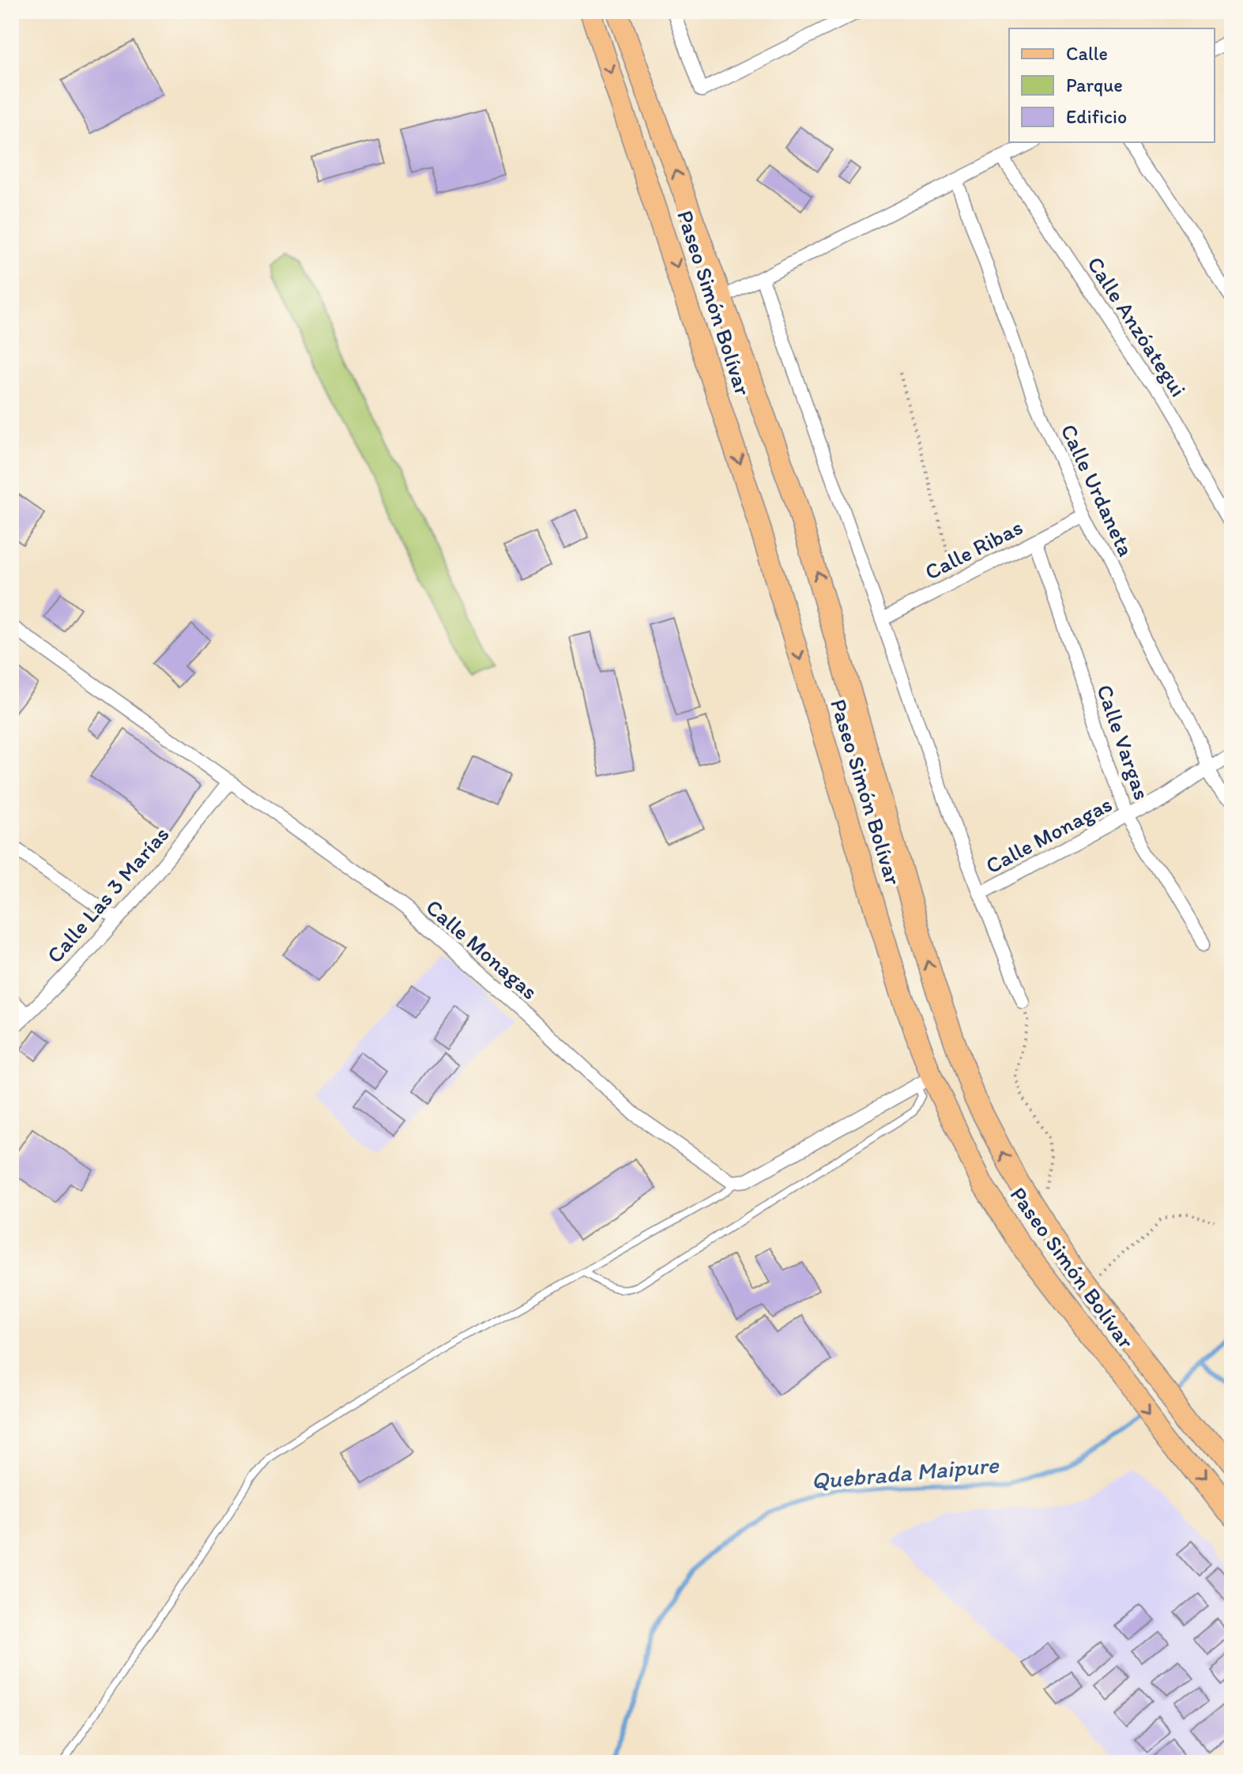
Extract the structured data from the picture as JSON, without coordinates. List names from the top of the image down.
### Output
{
  "streets": {
    "main road": ["Paseo Simón Bolívar"],
    "street": [
      "Calle Anzóategui",
      "Calle Urdaneta",
      "Calle Ribas",
      "Calle Vargas",
      "Calle Monagas",
      "Calle Las 3 Marías"
    ]
  },
  "crossings": [
    ["Calle Urdaneta", "Calle Ribas"],
    ["Calle Urdaneta", "Calle Monagas"],
    ["Calle Ribas", "Calle Vargas"],
    ["Calle Vargas", "Calle Monagas"],
    ["Calle Monagas", "Calle Las 3 Marías"]
  ],
  "water": ["Quebrada Maipure"],
  "legend": ["Calle", "Parque", "Edificio"]
}
